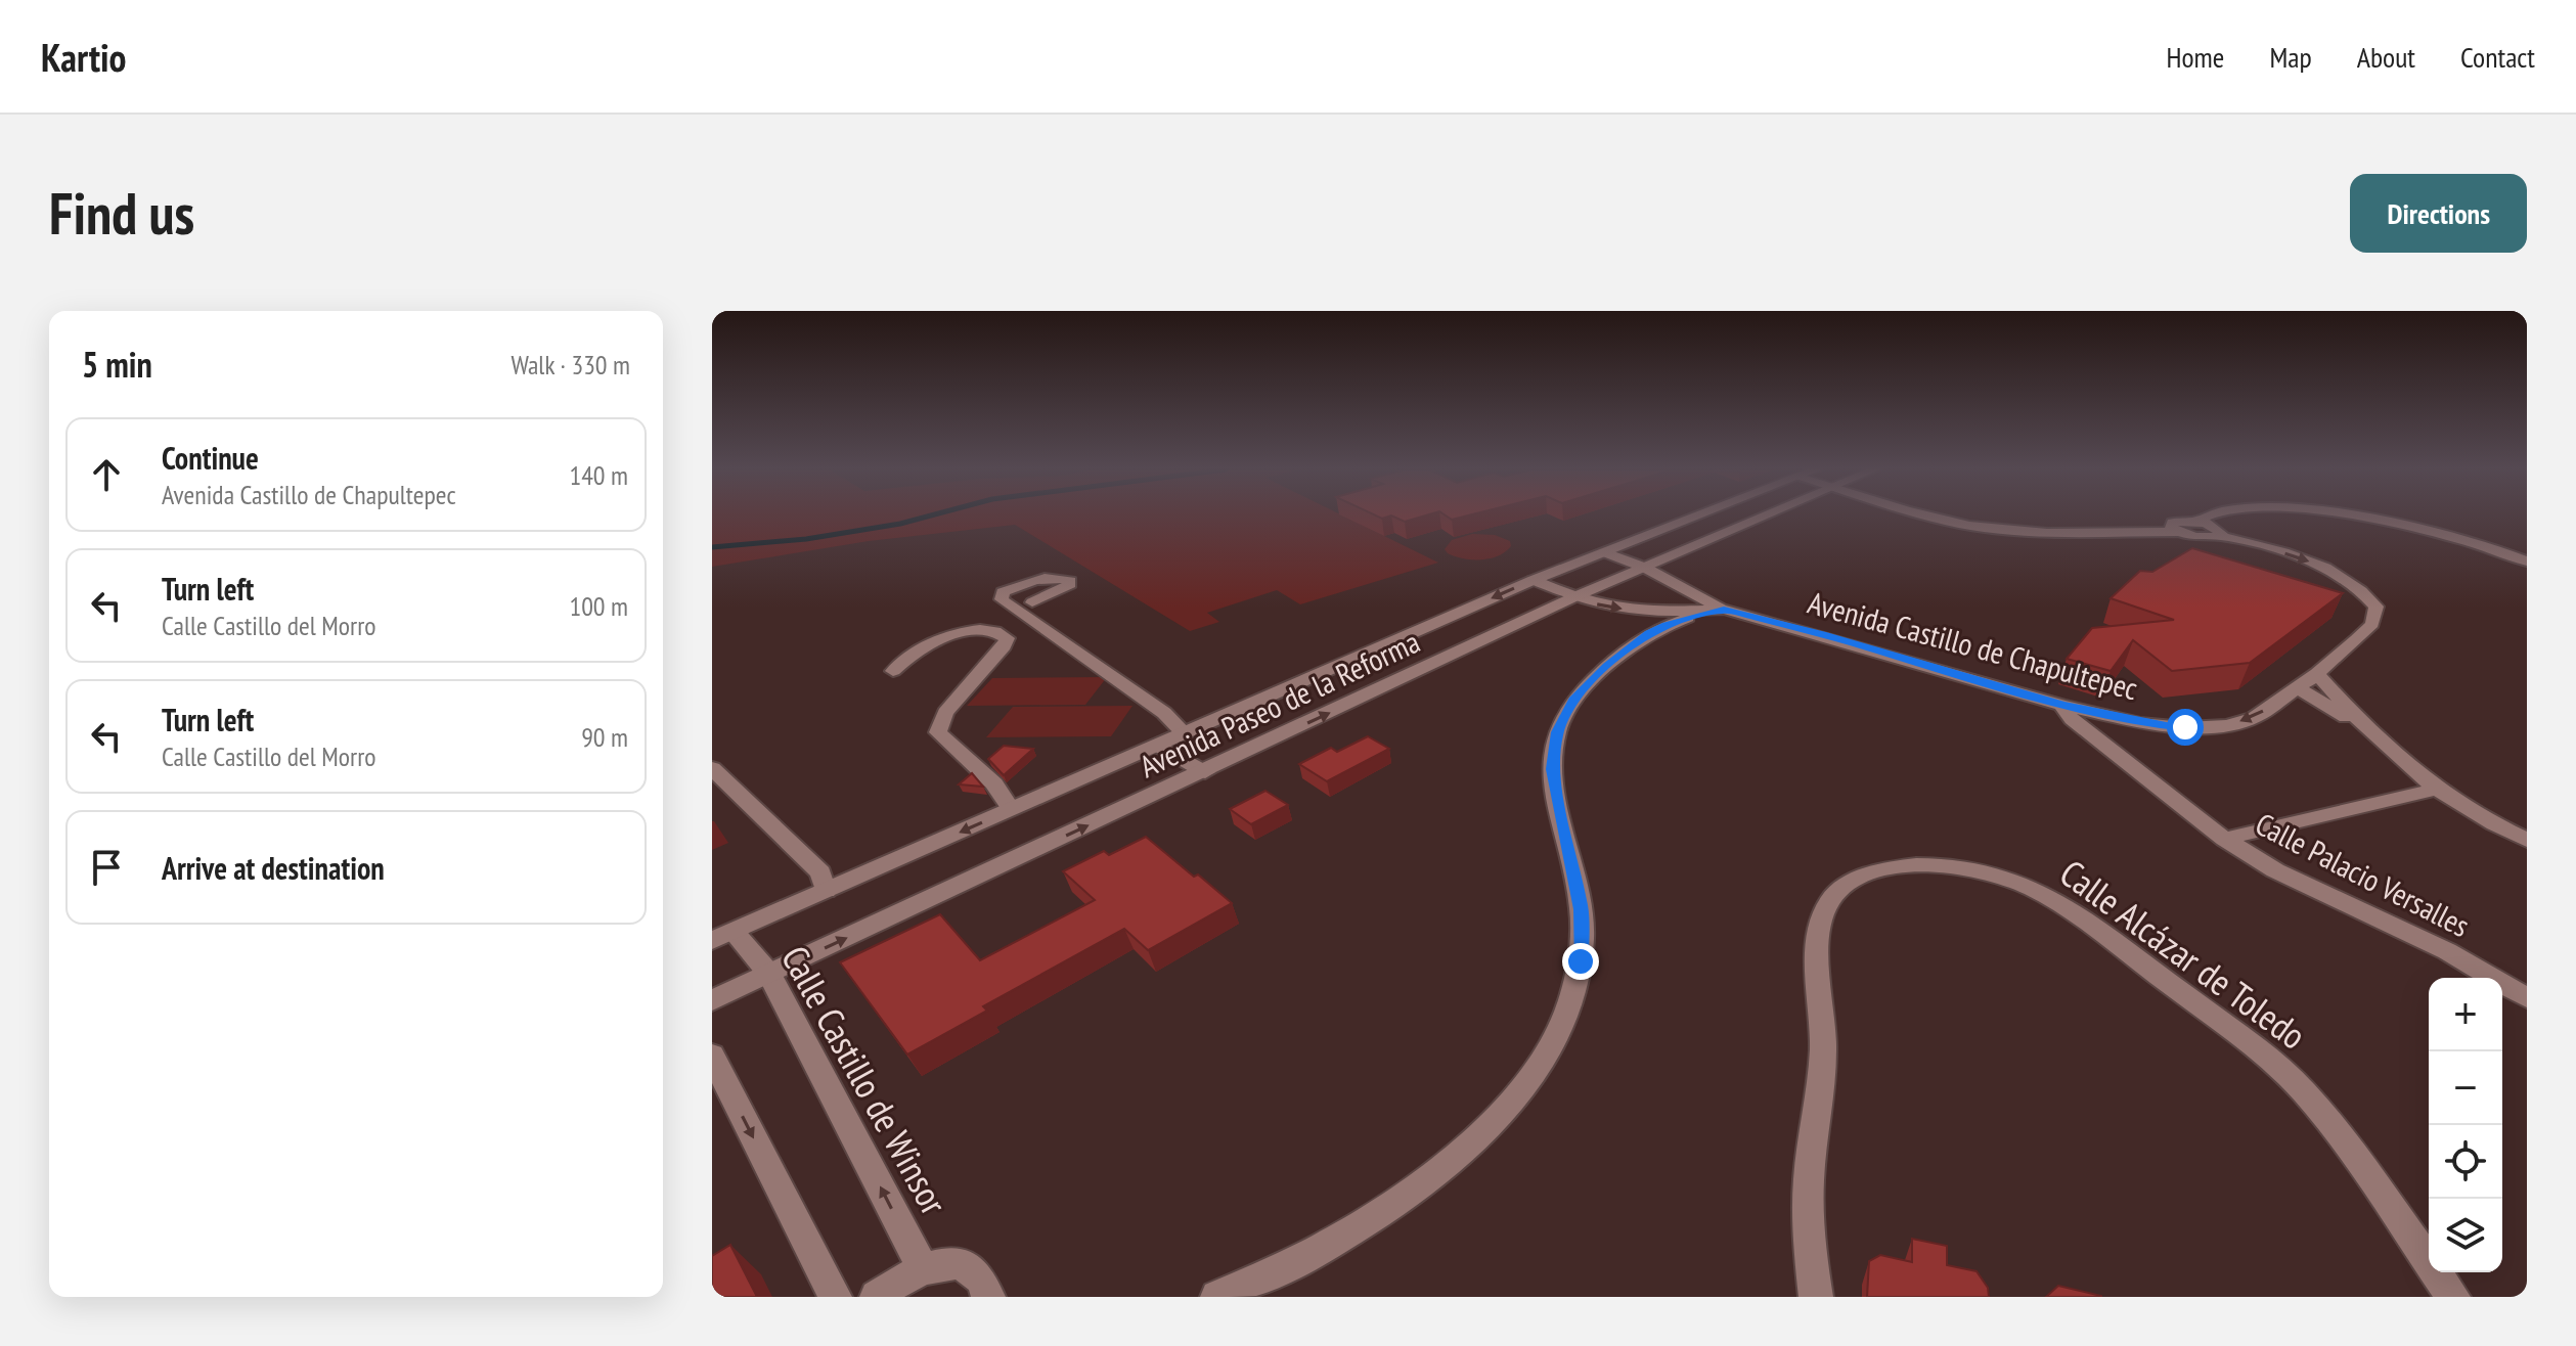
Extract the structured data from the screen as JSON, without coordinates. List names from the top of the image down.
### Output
{
  "streets": {
    "street": [
      "Avenida Castillo de Chapultepec",
      "Avenida Paseo de la Reforma",
      "Calle Palacio Versalles",
      "Calle Alcázar de Toledo",
      "Calle Castillo de Winsor"
    ]
  },
  "crossings": [
    ["Avenida Castillo de Chapultepec", "Avenida Paseo de la Reforma"],
    ["Avenida Castillo de Chapultepec", "Calle Palacio Versalles"],
    ["Avenida Paseo de la Reforma", "Calle Castillo de Winsor"]
  ],
  "page": {
    "header": "Kartio",
    "nav": [
      "Home",
      "Map",
      "About",
      "Contact"
    ],
    "buttons": "Directions",
    "title": "Find us",
    "heading": ["5 min", "Walk · 330 m"],
    "list": [
      ["Continue", "Avenida Castillo de Chapultepec", "140 m"],
      ["Turn left", "Calle Castillo del Morro", "100 m"],
      ["Turn left", "Calle Castillo del Morro", "90 m"],
      "Arrive at destination"
    ],
    "map_buttons": ["+", "−"]
  }
}
